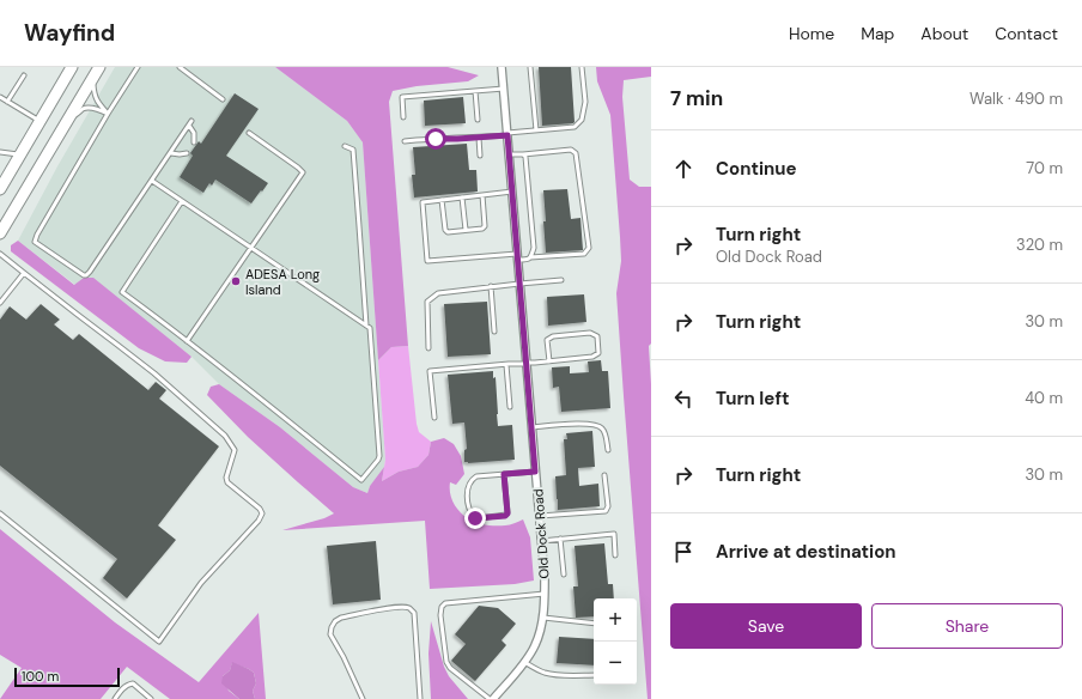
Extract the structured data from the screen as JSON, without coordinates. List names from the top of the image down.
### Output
{
  "streets": {
    "street": ["Old Dock Road"]
  },
  "places": ["ADESA Long Island"],
  "scale_bar": "100 m",
  "page": {
    "header": "Wayfind",
    "nav": [
      "Home",
      "Map",
      "About",
      "Contact"
    ],
    "heading": ["7 min", "Walk · 490 m"],
    "list": [
      ["Continue", "70 m"],
      ["Turn right", "Old Dock Road", "320 m"],
      ["Turn right", "30 m"],
      ["Turn left", "40 m"],
      ["Turn right", "30 m"],
      "Arrive at destination"
    ],
    "buttons": ["Save", "Share"],
    "map_buttons": ["+", "−"],
    "scale": "100 m"
  }
}
